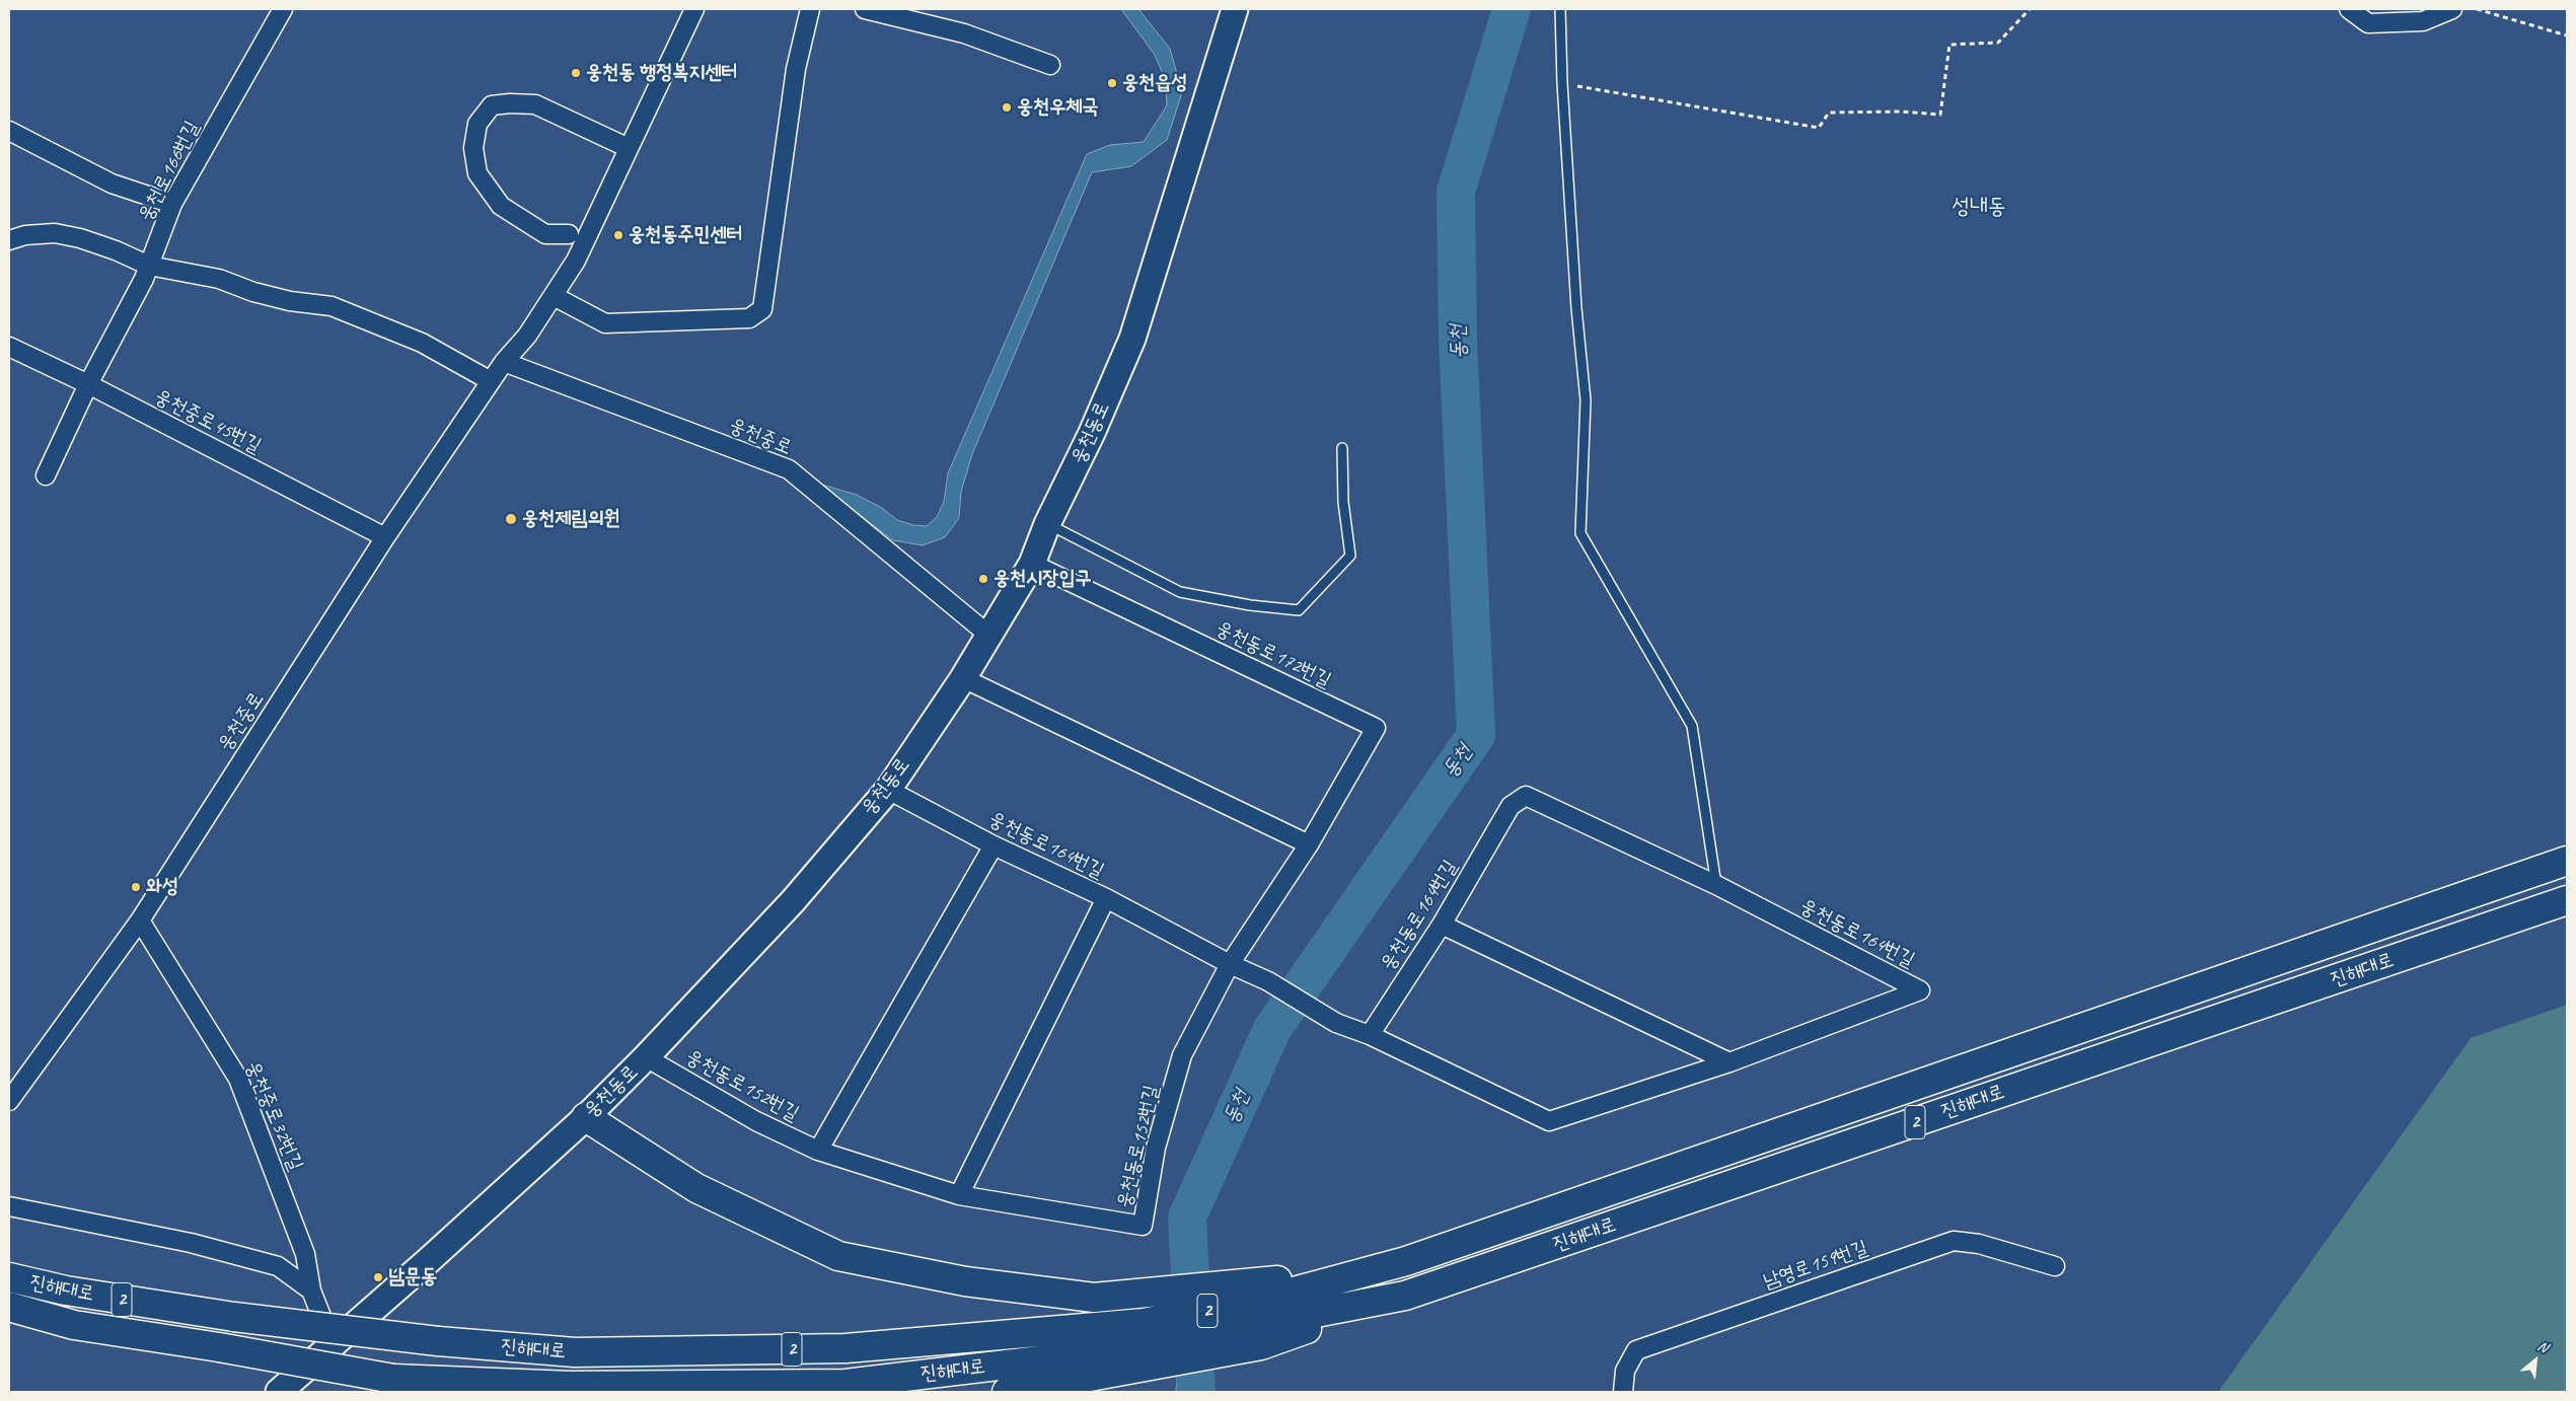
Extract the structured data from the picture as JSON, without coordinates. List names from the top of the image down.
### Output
{
  "streets": {
    "highway": ["진해대로", "2"],
    "main road": ["웅천동로"],
    "street": [
      "웅천로166번길",
      "웅천중로45번길",
      "웅천중로",
      "웅천동로172번길",
      "웅천동로164번길",
      "웅천동로152번길",
      "웅천중로32번길",
      "남영로159번길"
    ]
  },
  "crossings": [
    ["웅천로166번길", "웅천중로45번길"],
    ["웅천중로45번길", "웅천중로"],
    ["웅천동로", "웅천중로"],
    ["웅천동로", "웅천동로172번길"],
    ["웅천동로", "웅천동로164번길"],
    ["웅천동로", "웅천동로152번길"],
    ["웅천동로", "웅천중로32번길"],
    ["웅천중로", "웅천중로32번길"],
    ["웅천동로172번길", "웅천동로164번길"],
    ["웅천동로172번길", "웅천동로152번길"],
    ["웅천동로164번길", "웅천동로152번길"]
  ],
  "districts": ["성내동"],
  "water": ["동천"],
  "places": [
    "웅천동 행정복지센터",
    "웅천읍성",
    "웅천우체국",
    "웅천동주민센터",
    "웅천제림의원",
    "웅천시장입구",
    "와성",
    "남문동"
  ],
  "north": "top right"
}
